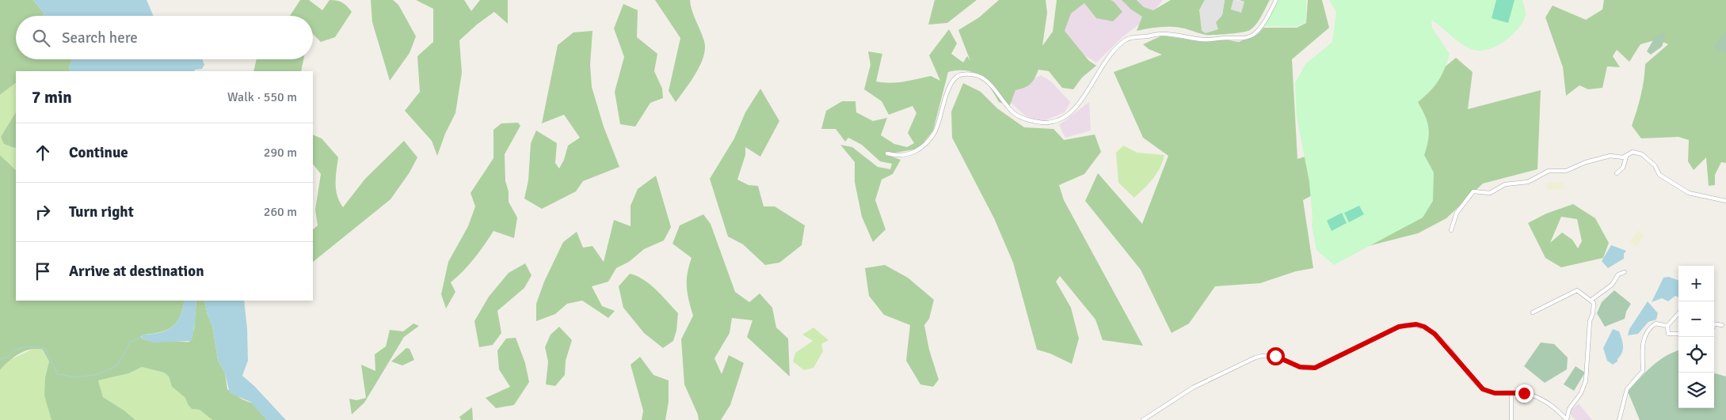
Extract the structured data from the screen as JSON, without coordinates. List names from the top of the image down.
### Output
{
  "page": {
    "search": "Search here",
    "heading": ["7 min", "Walk · 550 m"],
    "list": [
      ["Continue", "290 m"],
      ["Turn right", "260 m"],
      "Arrive at destination"
    ],
    "map_buttons": ["+", "−"]
  }
}
